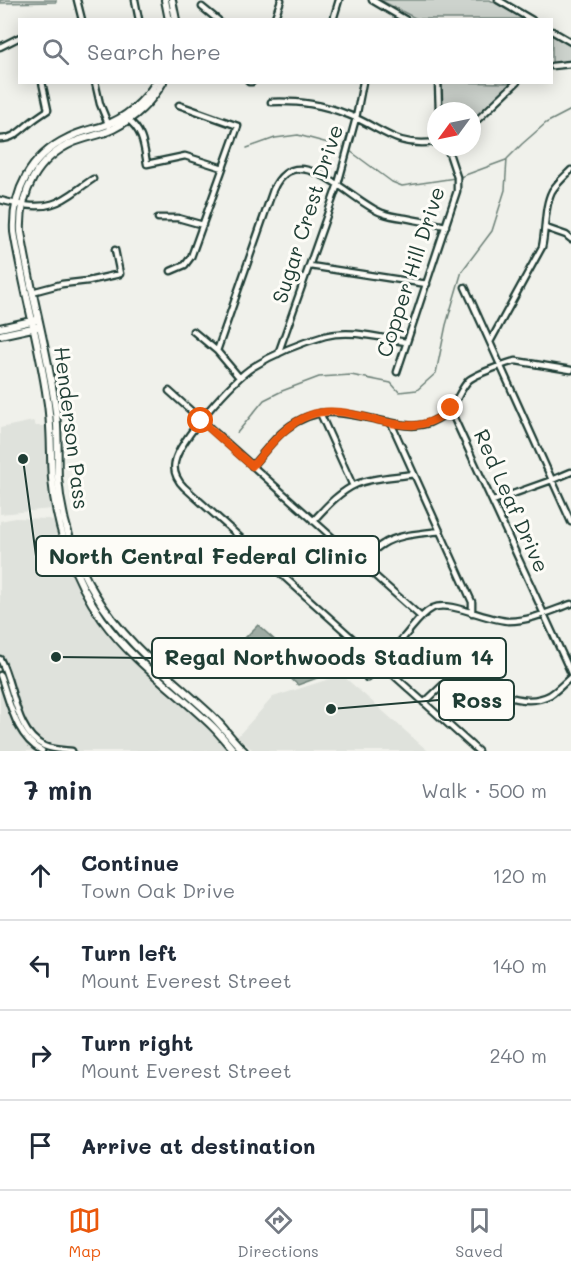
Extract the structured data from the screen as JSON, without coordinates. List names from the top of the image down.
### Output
{
  "streets": {
    "street": [
      "Sugar Crest Drive",
      "Copper Hill Drive",
      "Henderson Pass",
      "Red Leaf Drive"
    ]
  },
  "places": ["North Central Federal Clinic", "Regal Northwoods Stadium 14", "Ross"],
  "north": "bottom left",
  "page": {
    "search": "Search here",
    "heading": ["7 min", "Walk · 500 m"],
    "list": [
      ["Continue", "Town Oak Drive", "120 m"],
      ["Turn left", "Mount Everest Street", "140 m"],
      ["Turn right", "Mount Everest Street", "240 m"],
      "Arrive at destination"
    ],
    "nav": ["Map", "Directions", "Saved"]
  }
}
